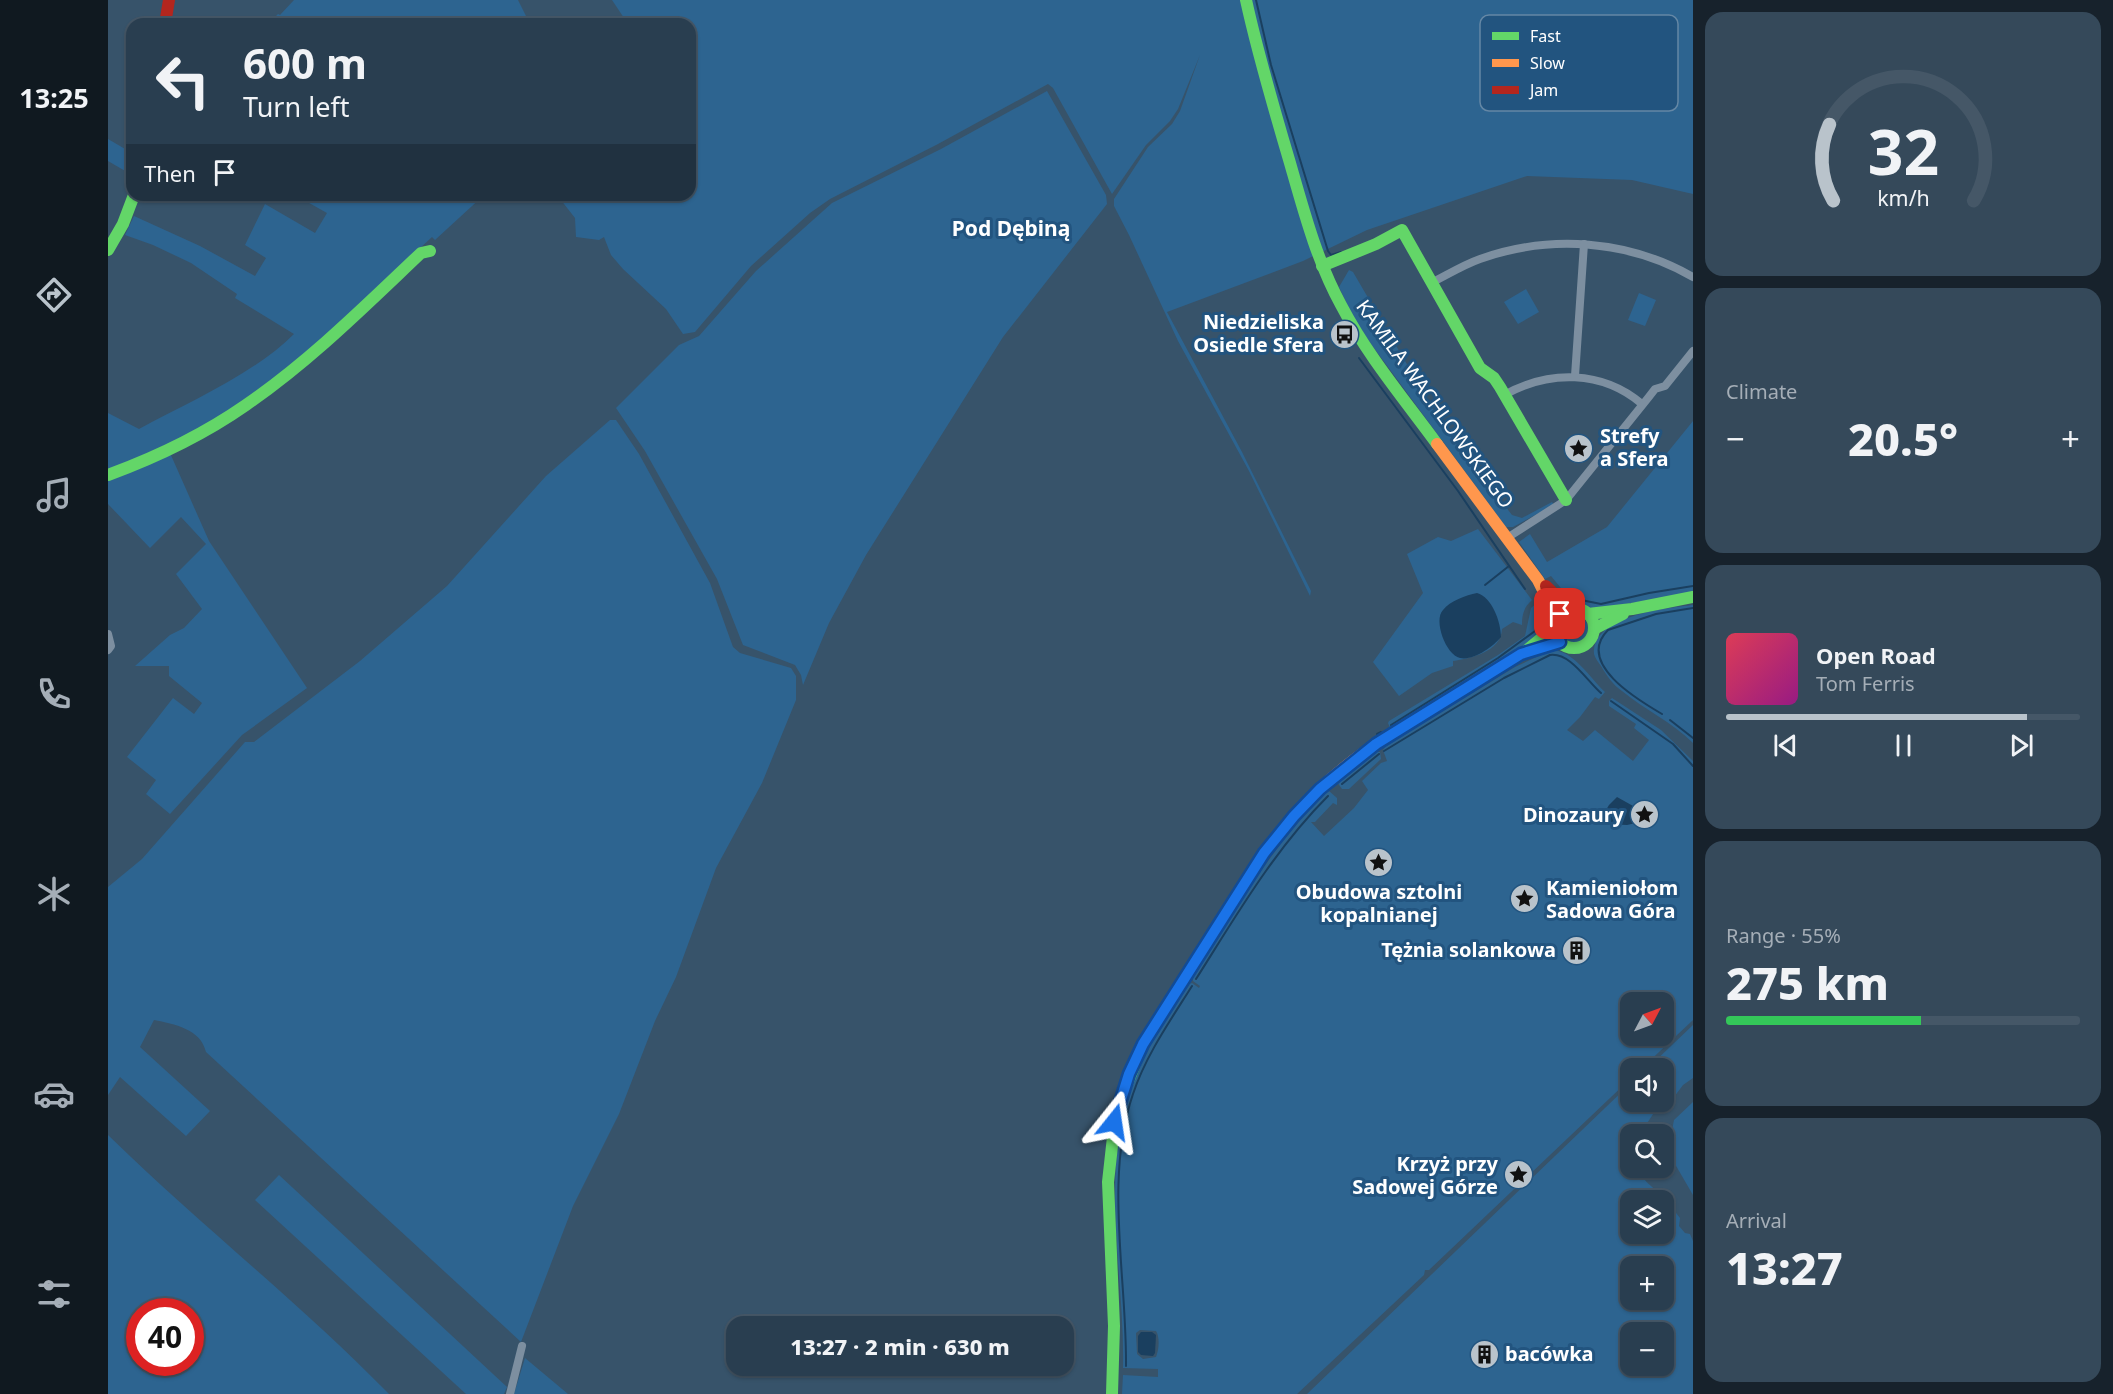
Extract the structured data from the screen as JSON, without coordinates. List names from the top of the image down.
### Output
{
  "streets": {
    "street": ["KAMILA WACHLOWSKIEGO"]
  },
  "districts": ["Pod Dębiną"],
  "places": {
    "bus stop": ["Niedzieliska Osiedle Sfera"],
    "place": [
      "Strefy a Sfera",
      "Dinozaury",
      "Obudowa sztolni kopalnianej",
      "Kamieniołom Sadowa Góra",
      "Krzyż przy Sadowej Górze"
    ],
    "building": ["Tężnia solankowa", "bacówka"]
  },
  "legend": ["Fast", "Slow", "Jam"],
  "north": "top right",
  "page": {
    "tabs": "13:25",
    "turn": ["600 m", "Turn left"],
    "then": "Then",
    "tile": [
      "Climate",
      ["Range · 55%", "275 km"],
      ["Arrival", "13:27"]
    ],
    "heat": ["−", "20.5°", "+"],
    "song": ["Open Road", "Tom Ferris"],
    "map_buttons": ["+", "−"],
    "limit": "40",
    "trip": "13:27 · 2 min · 630 m",
    "gauge": ["32", "km/h"]
  }
}
